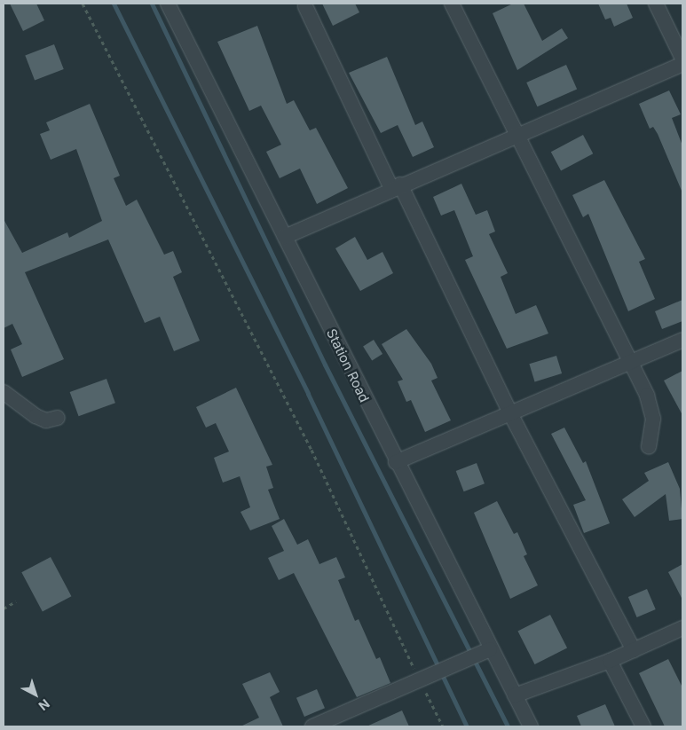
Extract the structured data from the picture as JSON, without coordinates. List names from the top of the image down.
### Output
{
  "streets": {
    "street": ["Station Road"]
  },
  "north": "bottom right"
}
